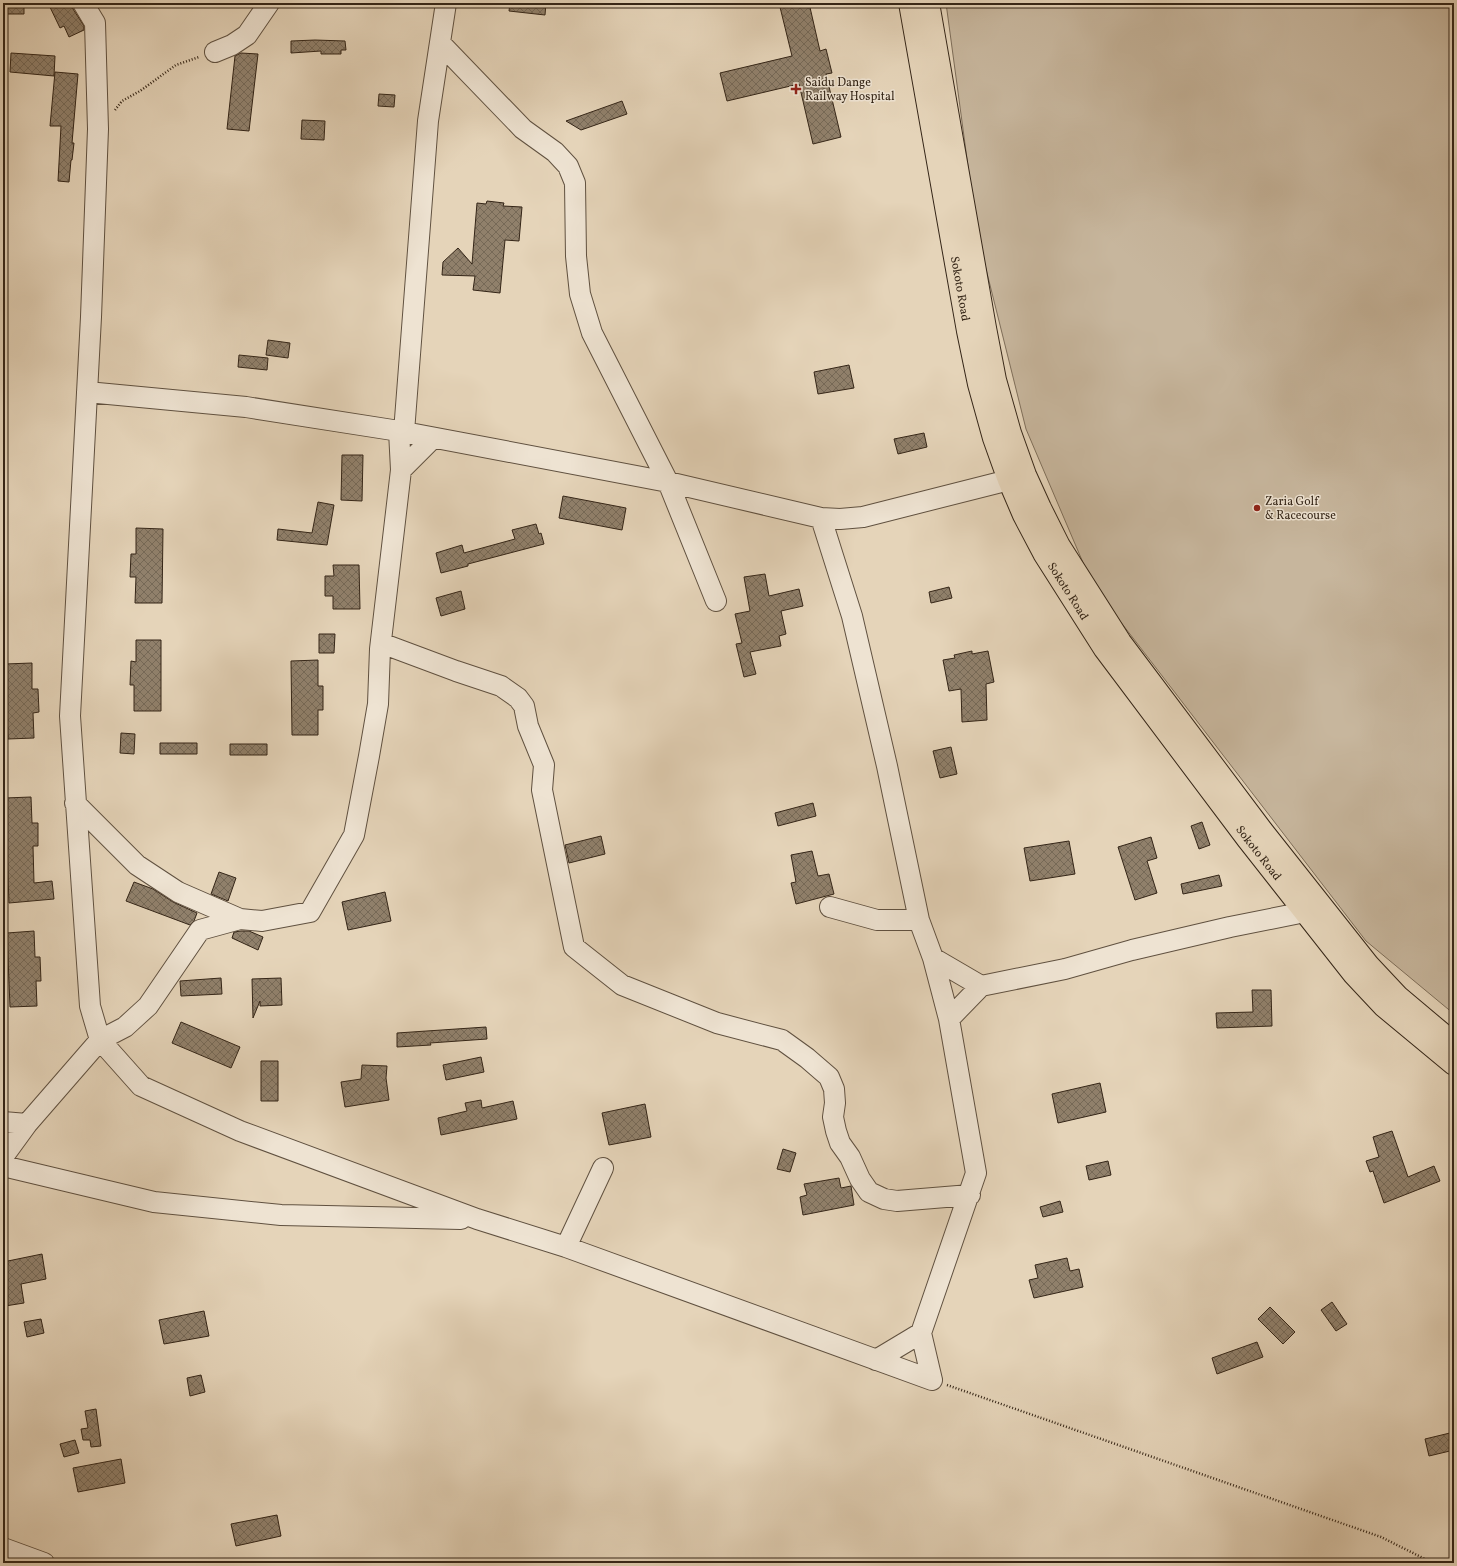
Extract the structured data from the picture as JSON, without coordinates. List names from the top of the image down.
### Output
{
  "streets": {
    "main road": ["Sokoto Road"]
  },
  "places": {
    "health": ["Saidu Dange Railway Hospital"],
    "other": ["Zaria Golf & Racecourse"]
  }
}
